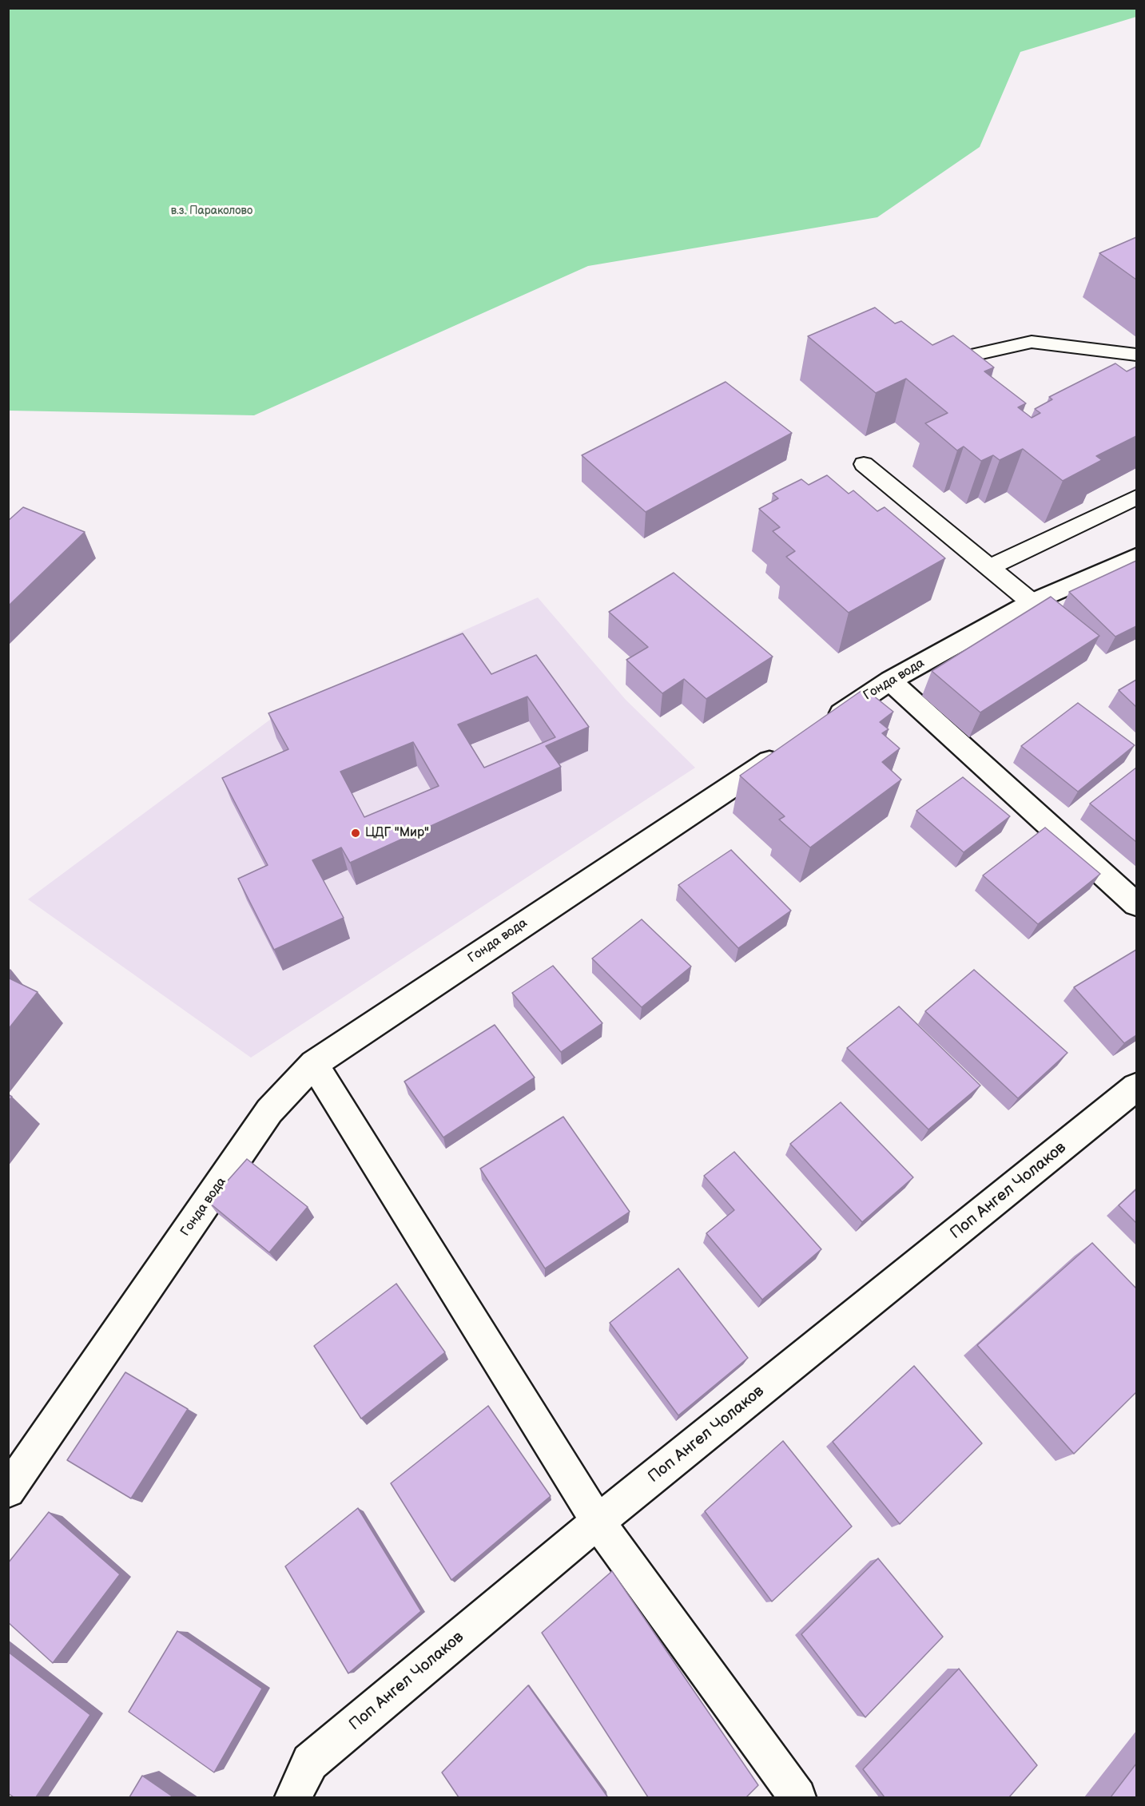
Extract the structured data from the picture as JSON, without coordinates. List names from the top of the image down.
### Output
{
  "streets": {
    "street": ["Гонда вода", "Поп Ангел Чолаков"]
  },
  "parks": ["в.з. Параколово"],
  "places": ["ЦДГ \"Мир\""]
}
